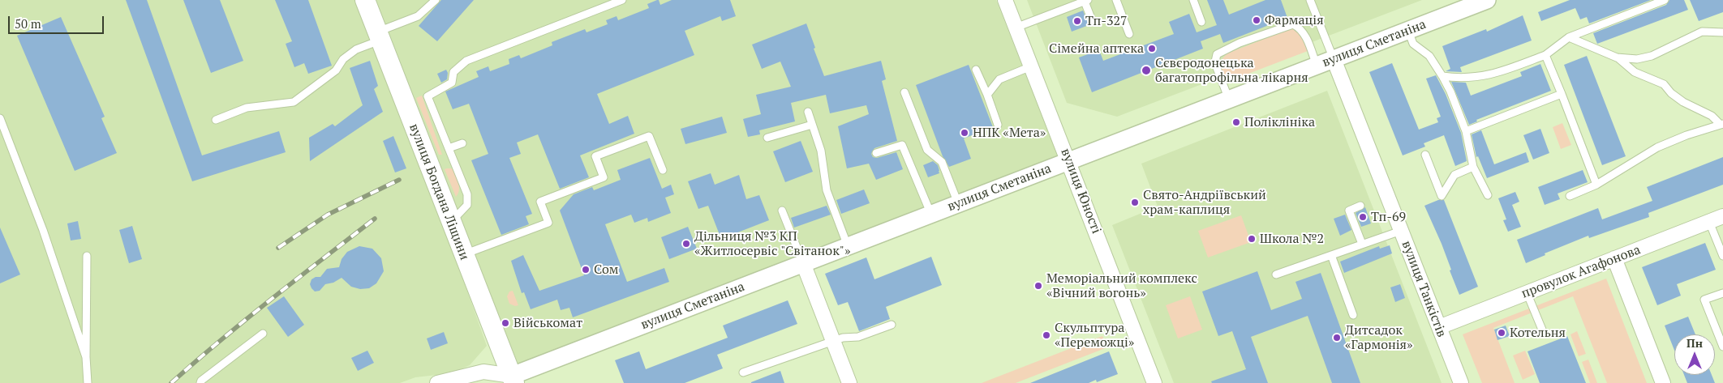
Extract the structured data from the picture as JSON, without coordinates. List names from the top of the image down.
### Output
{
  "streets": {
    "main road": ["вулиця Богдана Ліщини"],
    "street": [
      "вулиця Сметаніна",
      "вулиця Юності",
      "провулок Агафонова",
      "вулиця Танкістів"
    ]
  },
  "crossings": [
    ["вулиця Сметаніна", "вулиця Юності"],
    ["вулиця Сметаніна", "вулиця Богдана Ліщини"],
    ["вулиця Сметаніна", "вулиця Танкістів"],
    ["провулок Агафонова", "вулиця Танкістів"]
  ],
  "places": [
    "Фармація",
    "Тп-327",
    "Сімейна аптека",
    "Сєвєродонецька багатопрофільна лікарня",
    "Поліклініка",
    "НПК «Мета»",
    "Свято-Андріївський храм-каплиця",
    "Тп-69",
    "Школа №2",
    "Дільниця №3 КП «Житлосервіс \"Світанок\"»",
    "Сом",
    "Меморіальний комплекс «Вічний вогонь»",
    "Військомат",
    "Котельня",
    "Скульптура «Переможці»",
    "Дитсадок «Гармонія»"
  ],
  "scale_bar": "50 m",
  "north": "top"
}
